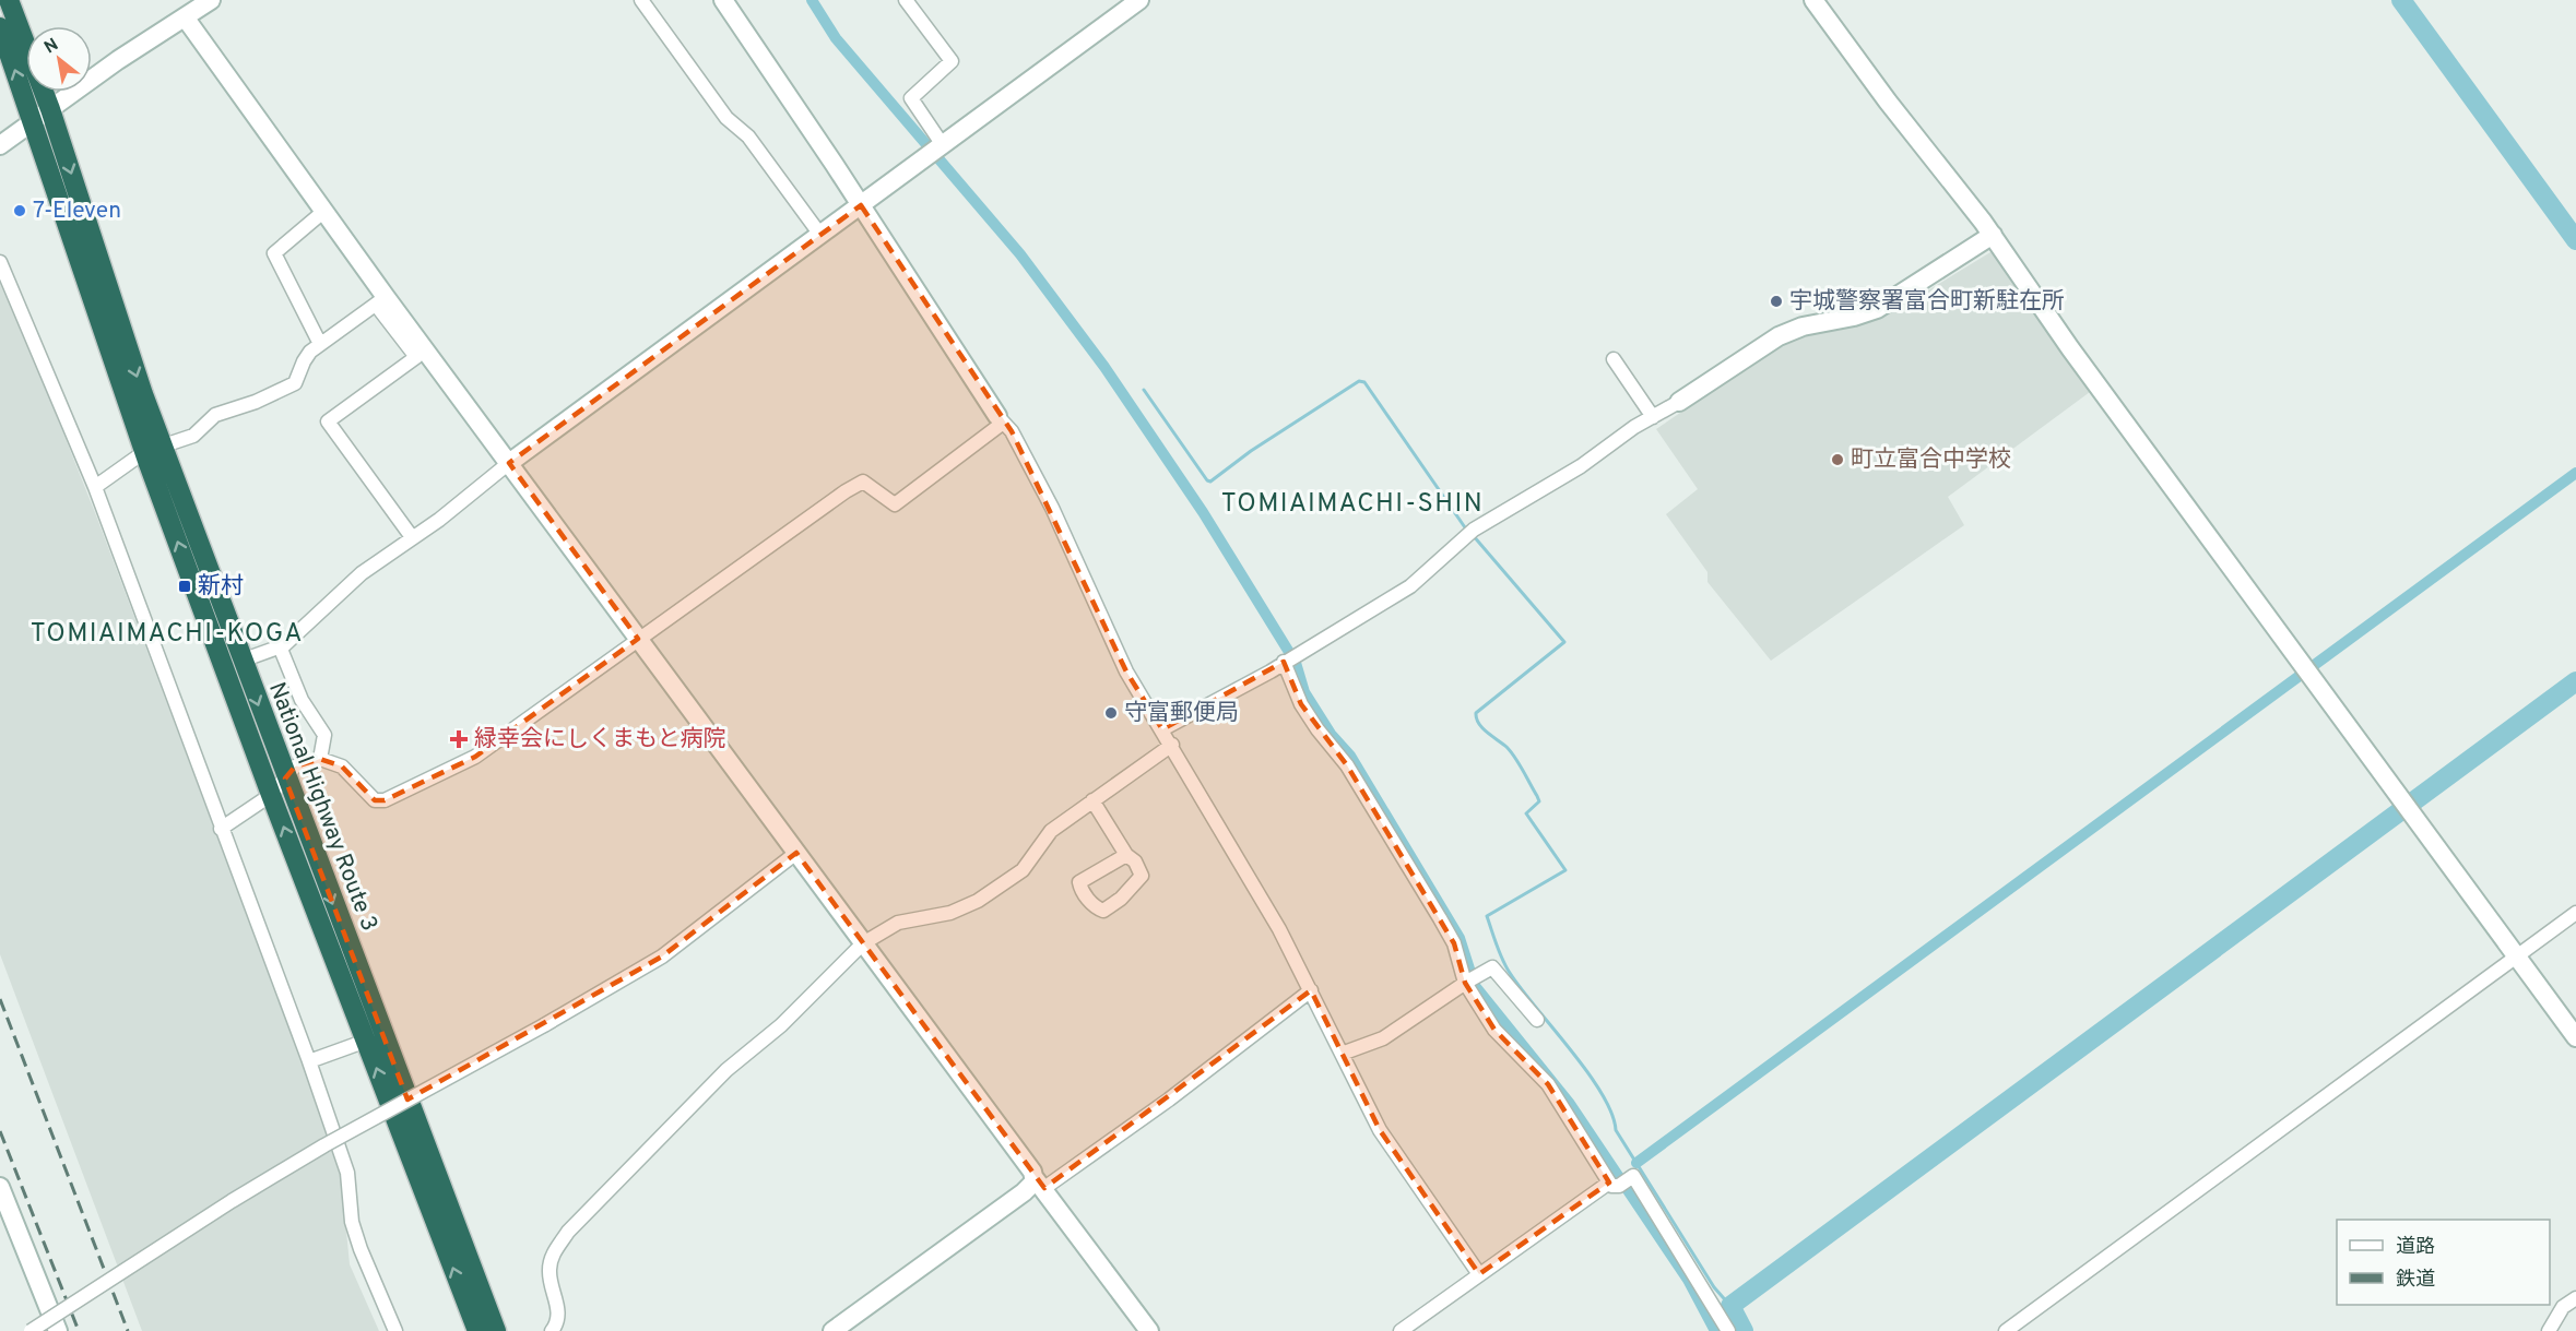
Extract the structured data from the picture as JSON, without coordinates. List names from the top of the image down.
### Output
{
  "streets": {
    "highway": ["National Highway Route 3"]
  },
  "districts": ["TOMIAIMACHI-SHIN", "TOMIAIMACHI-KOGA"],
  "places": {
    "other": [
      "7-Eleven",
      "宇城警察署富合町新駐在所",
      "町立富合中学校",
      "守富郵便局"
    ],
    "transit": ["新村"],
    "health": ["緑幸会にしくまもと病院"]
  },
  "legend": ["道路", "鉄道"],
  "north": "top left"
}
